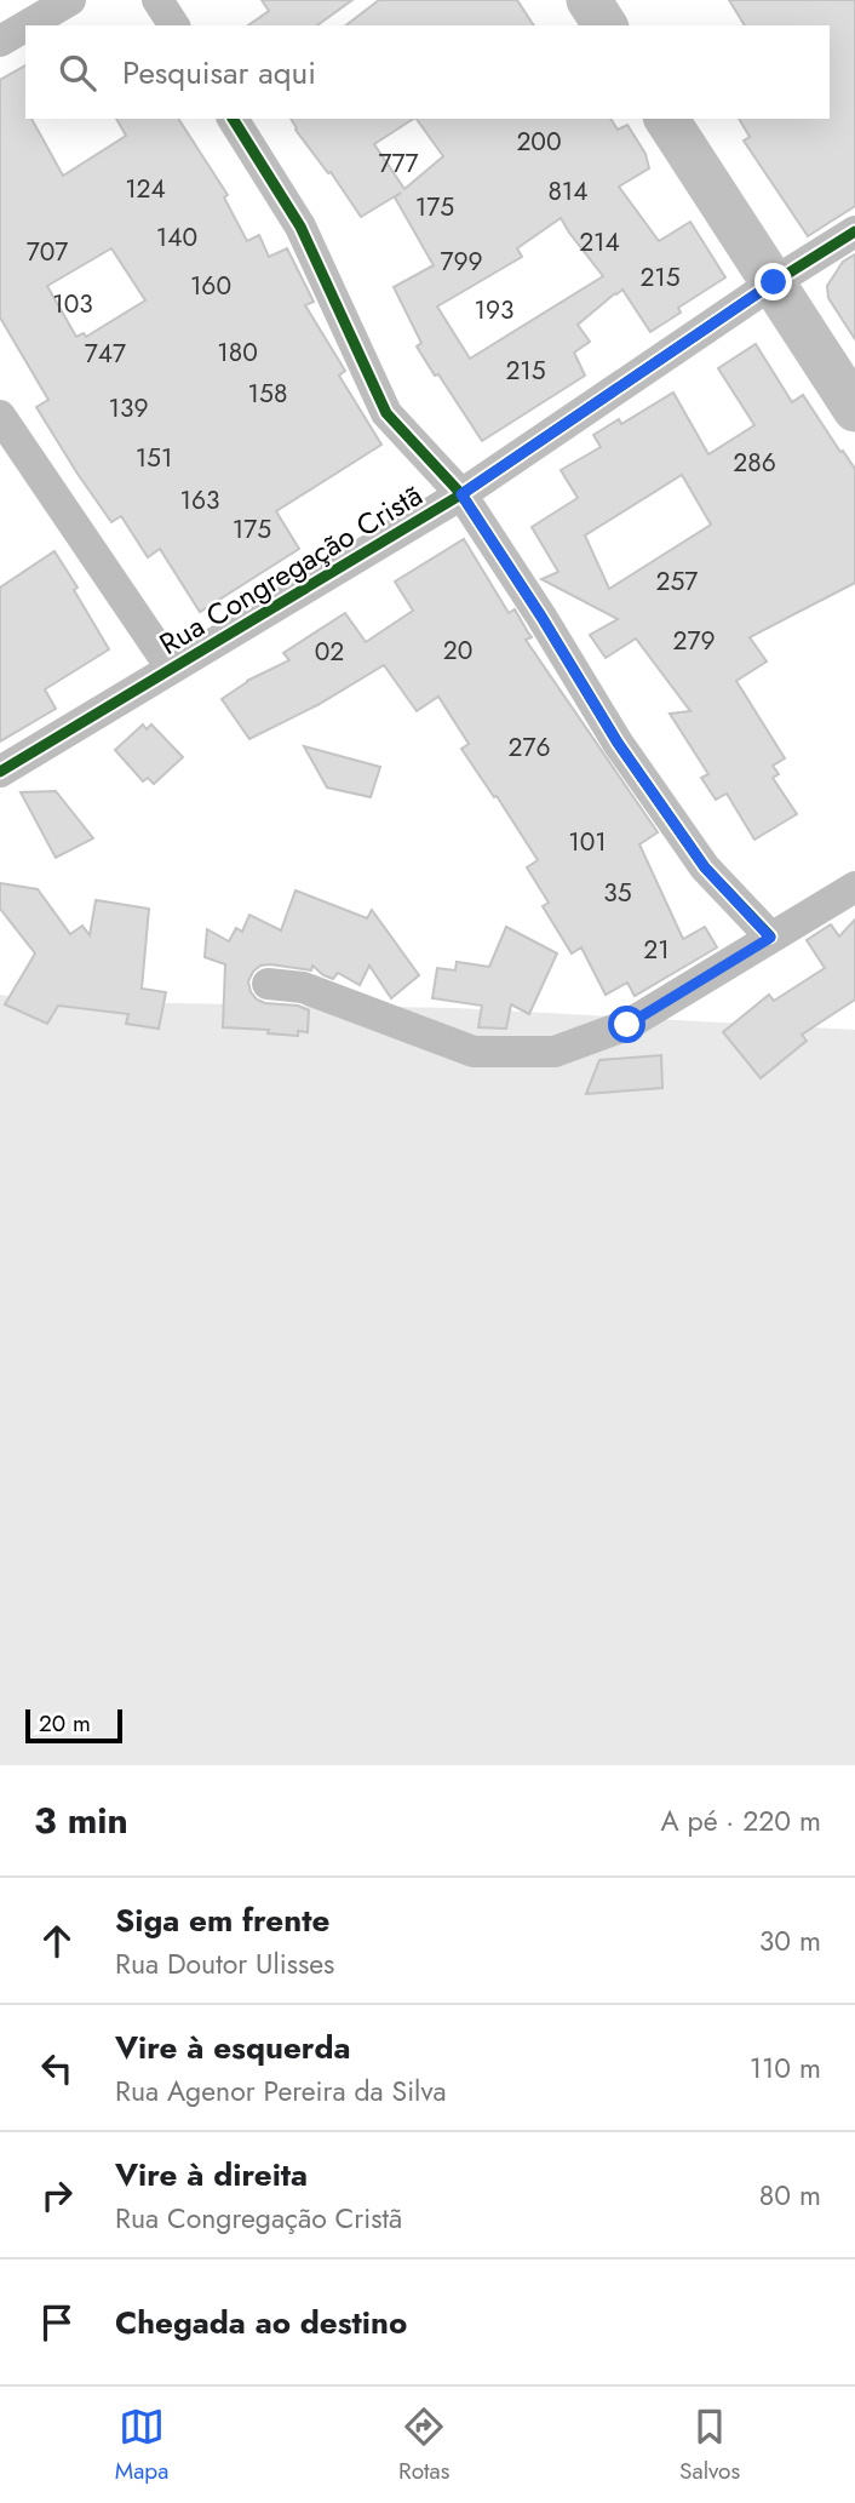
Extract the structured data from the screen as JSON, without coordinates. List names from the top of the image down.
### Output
{
  "streets": {
    "street": ["Rua Congregação Cristã"]
  },
  "house_numbers": [
    "200",
    "777",
    "124",
    "814",
    "175",
    "140",
    "214",
    "707",
    "799",
    "215",
    "160",
    "103",
    "193",
    "180",
    "747",
    "215",
    "158",
    "139",
    "151",
    "286",
    "163",
    "175",
    "257",
    "279",
    "20",
    "02",
    "276",
    "101",
    "35",
    "21"
  ],
  "scale_bar": "20 m",
  "page": {
    "search": "Pesquisar aqui",
    "scale": "20 m",
    "heading": ["3 min", "A pé · 220 m"],
    "list": [
      ["Siga em frente", "Rua Doutor Ulisses", "30 m"],
      ["Vire à esquerda", "Rua Agenor Pereira da Silva", "110 m"],
      ["Vire à direita", "Rua Congregação Cristã", "80 m"],
      "Chegada ao destino"
    ],
    "nav": ["Mapa", "Rotas", "Salvos"]
  }
}
